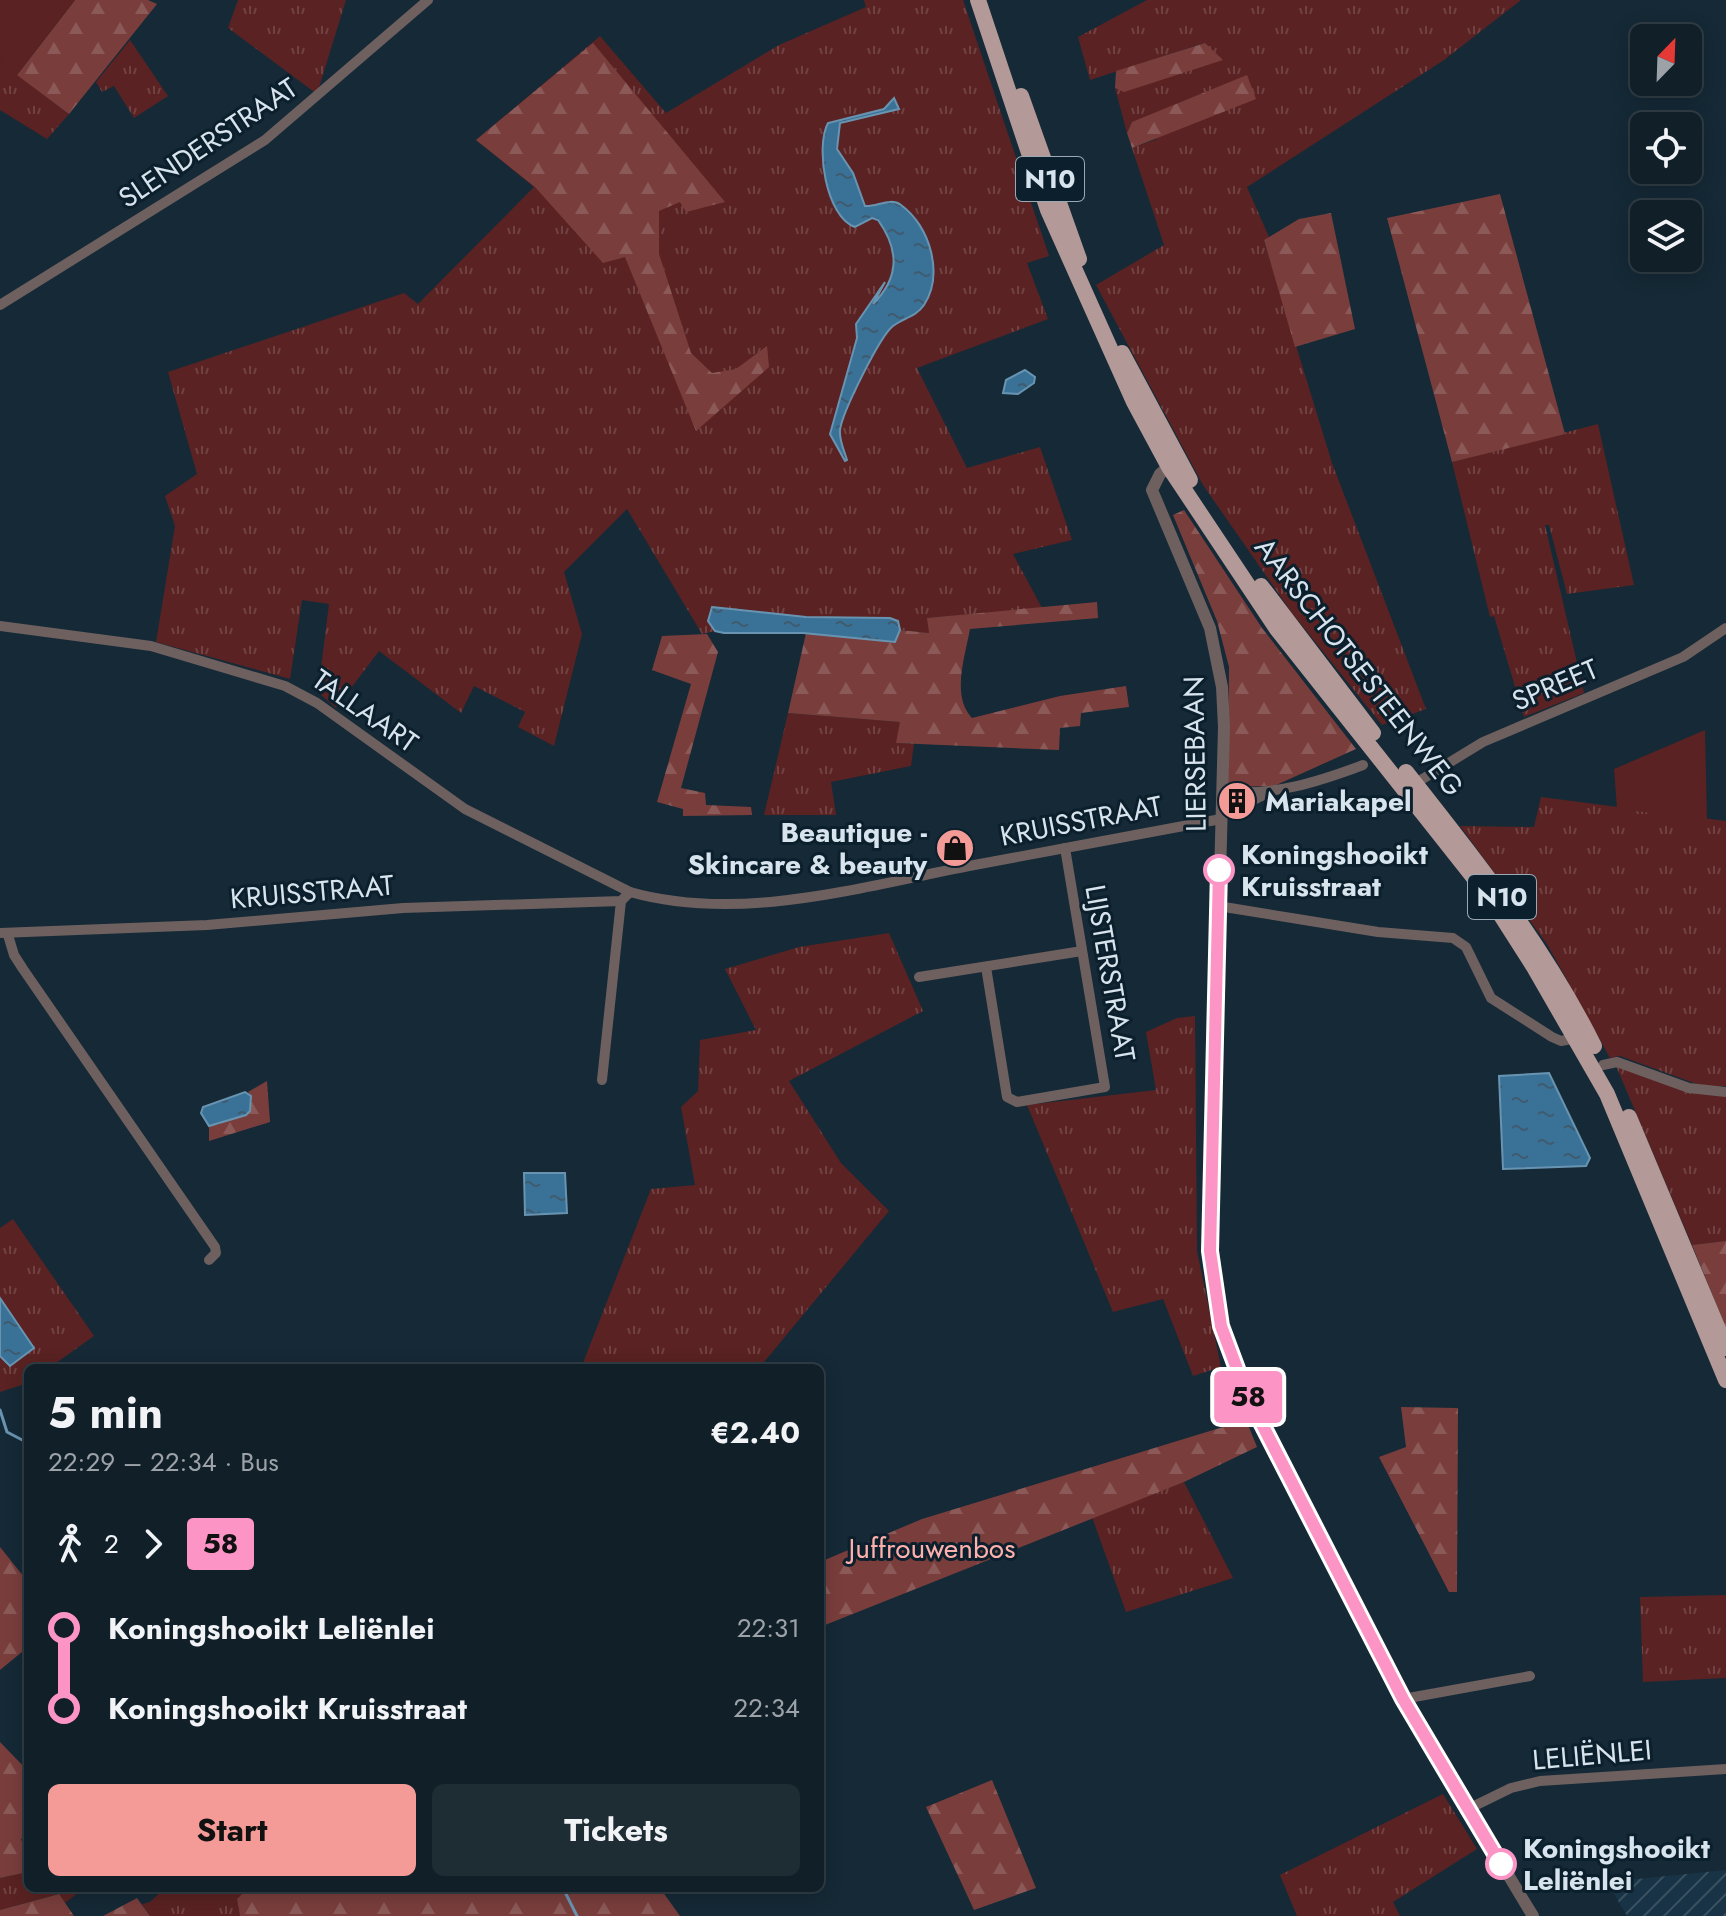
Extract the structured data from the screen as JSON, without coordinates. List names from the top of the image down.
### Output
{
  "streets": {
    "main road": ["N10", "AARSCHOTSESTEENWEG"],
    "street": [
      "SLENDERSTRAAT",
      "SPREET",
      "TALLAART",
      "LIERSEBAAN",
      "KRUISSTRAAT",
      "LIJSTERSTRAAT",
      "LELIËNLEI"
    ]
  },
  "crossings": [
    ["AARSCHOTSESTEENWEG", "SPREET"],
    ["AARSCHOTSESTEENWEG", "LIERSEBAAN"],
    ["TALLAART", "KRUISSTRAAT"],
    ["LIERSEBAAN", "KRUISSTRAAT"],
    ["LIERSEBAAN", "LELIËNLEI"],
    ["KRUISSTRAAT", "LIJSTERSTRAAT"]
  ],
  "parks": ["Juffrouwenbos"],
  "places": {
    "building": ["Mariakapel"],
    "shop": ["Beautique - Skincare & beauty"],
    "other": ["Koningshooikt Kruisstraat", "Koningshooikt Leliënlei"]
  },
  "lines": ["bus line 58"],
  "north": "top right",
  "page": {
    "on_map": "58",
    "heading": ["5 min", "22:29 – 22:34 · Bus", "€2.40"],
    "legs": ["2", "58"],
    "list": [
      {
        "name": "Koningshooikt Leliënlei",
        "value": "22:31"
      },
      {
        "name": "Koningshooikt Kruisstraat",
        "value": "22:34"
      }
    ],
    "buttons": ["Start", "Tickets"]
  }
}
